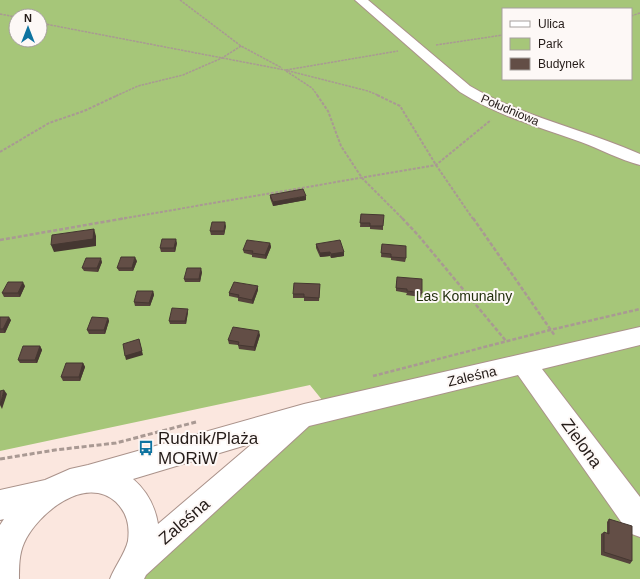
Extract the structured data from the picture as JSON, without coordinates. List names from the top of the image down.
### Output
{
  "streets": {
    "street": ["Południowa", "Zaleśna", "Zielona"]
  },
  "crossings": [
    ["Zaleśna", "Zielona"]
  ],
  "parks": ["Las Komunalny"],
  "places": {
    "bus stop": ["Rudnik/Plaża MORiW"]
  },
  "legend": ["Ulica", "Park", "Budynek"],
  "north": "top"
}
